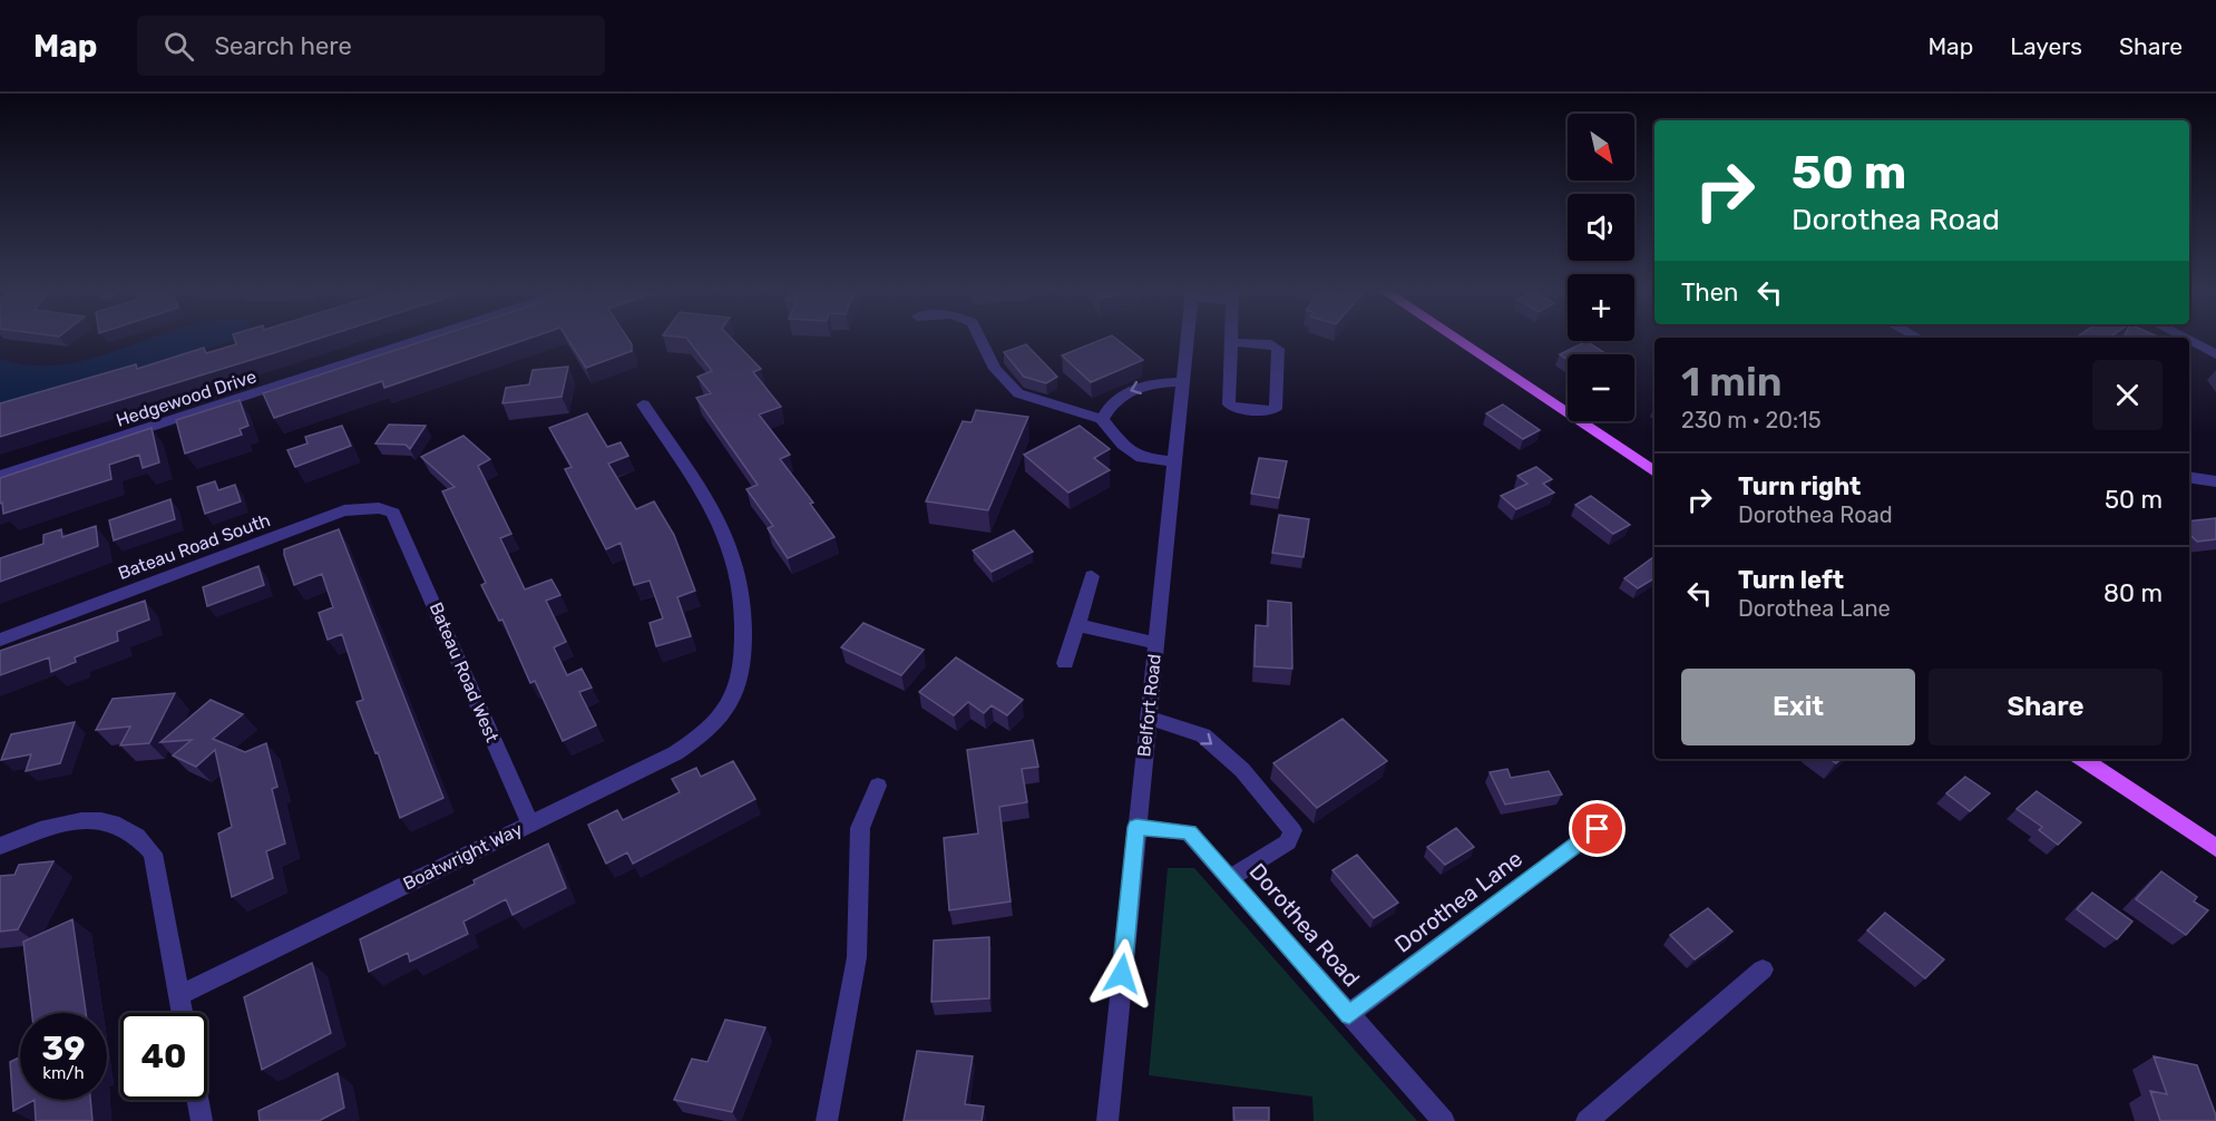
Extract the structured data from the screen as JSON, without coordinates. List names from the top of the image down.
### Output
{
  "streets": {
    "street": [
      "Hedgewood Drive",
      "Bateau Road South",
      "Bateau Road West",
      "Belfort Road",
      "Boatwright Way",
      "Dorothea Lane",
      "Dorothea Road"
    ]
  },
  "crossings": [
    ["Bateau Road South", "Bateau Road West"],
    ["Bateau Road West", "Boatwright Way"],
    ["Belfort Road", "Dorothea Road"],
    ["Dorothea Lane", "Dorothea Road"]
  ],
  "north": "bottom right",
  "page": {
    "header": "Map",
    "search": "Search here",
    "nav": ["Map", "Layers", "Share"],
    "map_buttons": ["+", "−"],
    "turn": ["50 m", "Dorothea Road"],
    "then": "Then",
    "heading": ["1 min", "230 m · 20:15"],
    "list": [
      {
        "name": "Turn right",
        "note": "Dorothea Road",
        "value": "50 m"
      },
      {
        "name": "Turn left",
        "note": "Dorothea Lane",
        "value": "80 m"
      }
    ],
    "buttons": ["Exit", "Share"],
    "speed": "39 km/h",
    "limit": "40"
  }
}
